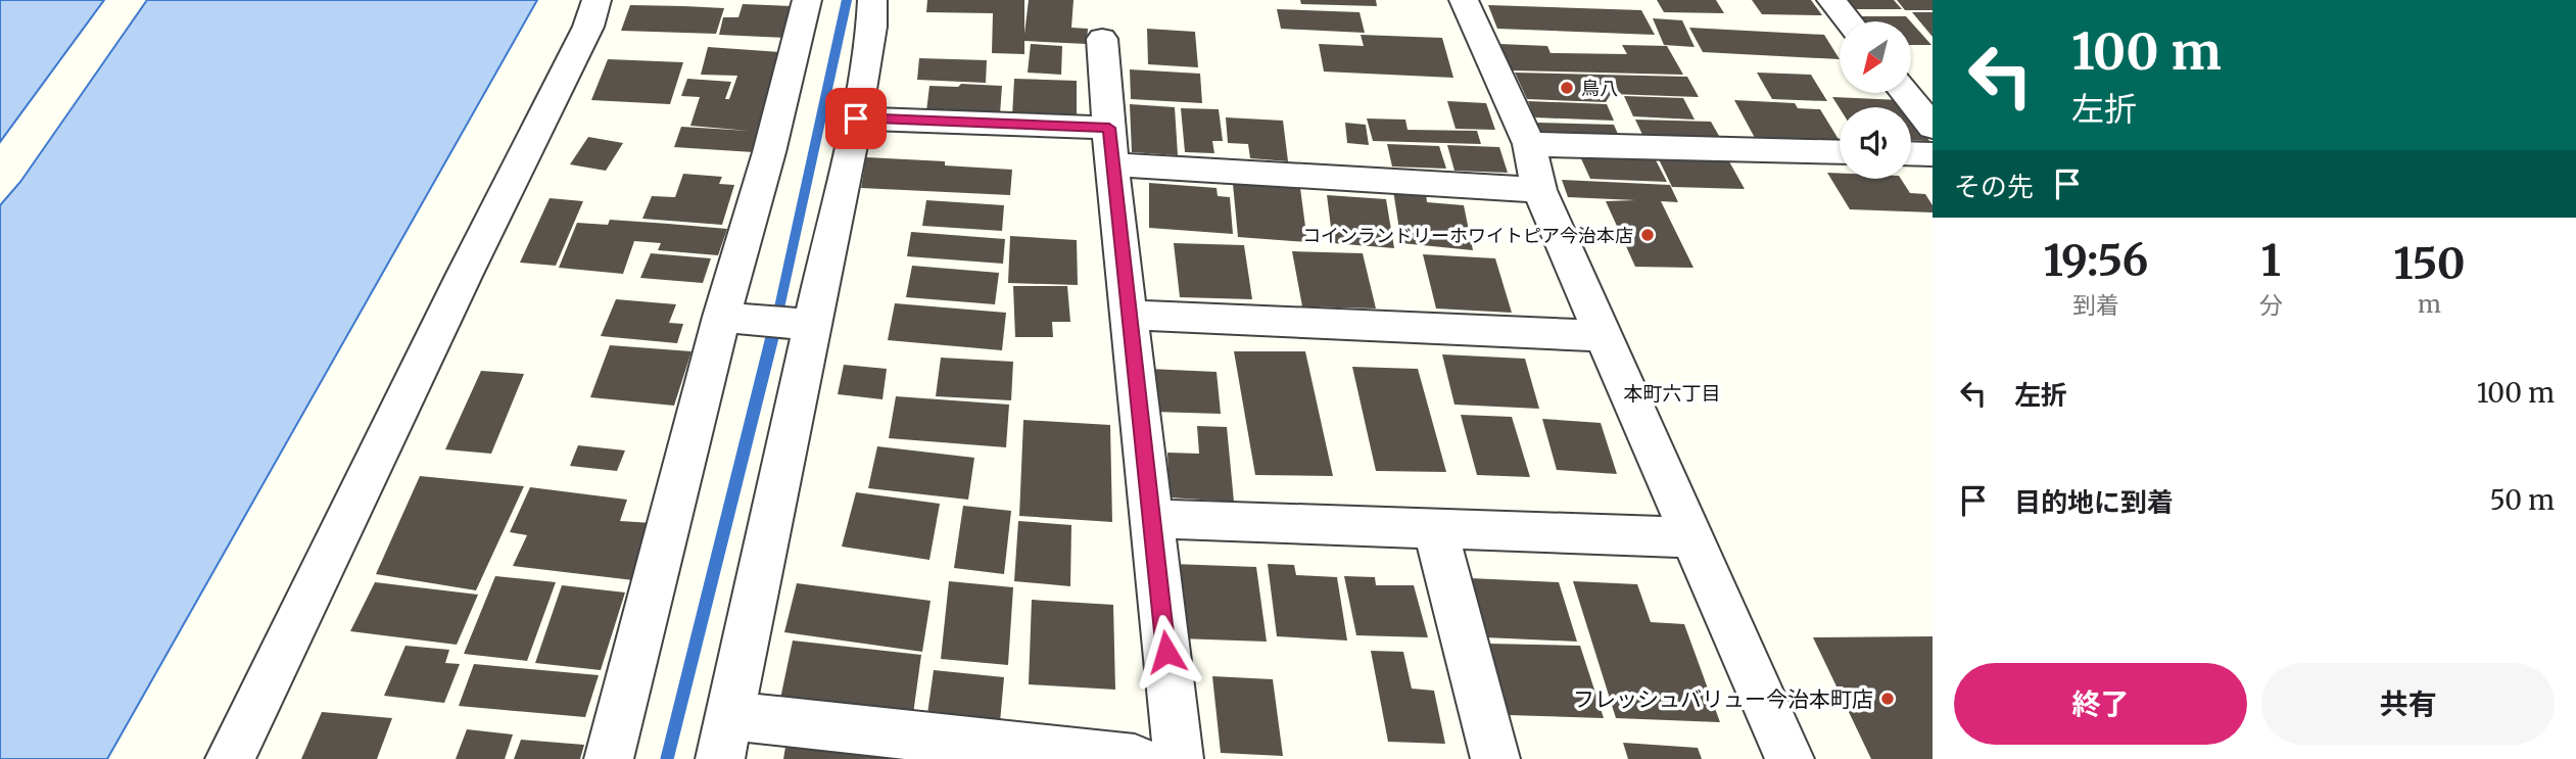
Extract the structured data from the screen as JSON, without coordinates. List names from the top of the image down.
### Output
{
  "districts": ["本町六丁目"],
  "places": ["鳥八", "コインランドリーホワイトピア今治本店", "フレッシュバリュー今治本町店"],
  "north": "bottom left",
  "page": {
    "turn": ["100 m", "左折"],
    "then": "その先",
    "eta": [
      "19:56",
      "到着",
      "1",
      "分",
      "150",
      "m"
    ],
    "list": [
      {
        "name": "左折",
        "value": "100 m"
      },
      {
        "name": "目的地に到着",
        "value": "50 m"
      }
    ],
    "buttons": ["終了", "共有"]
  }
}
